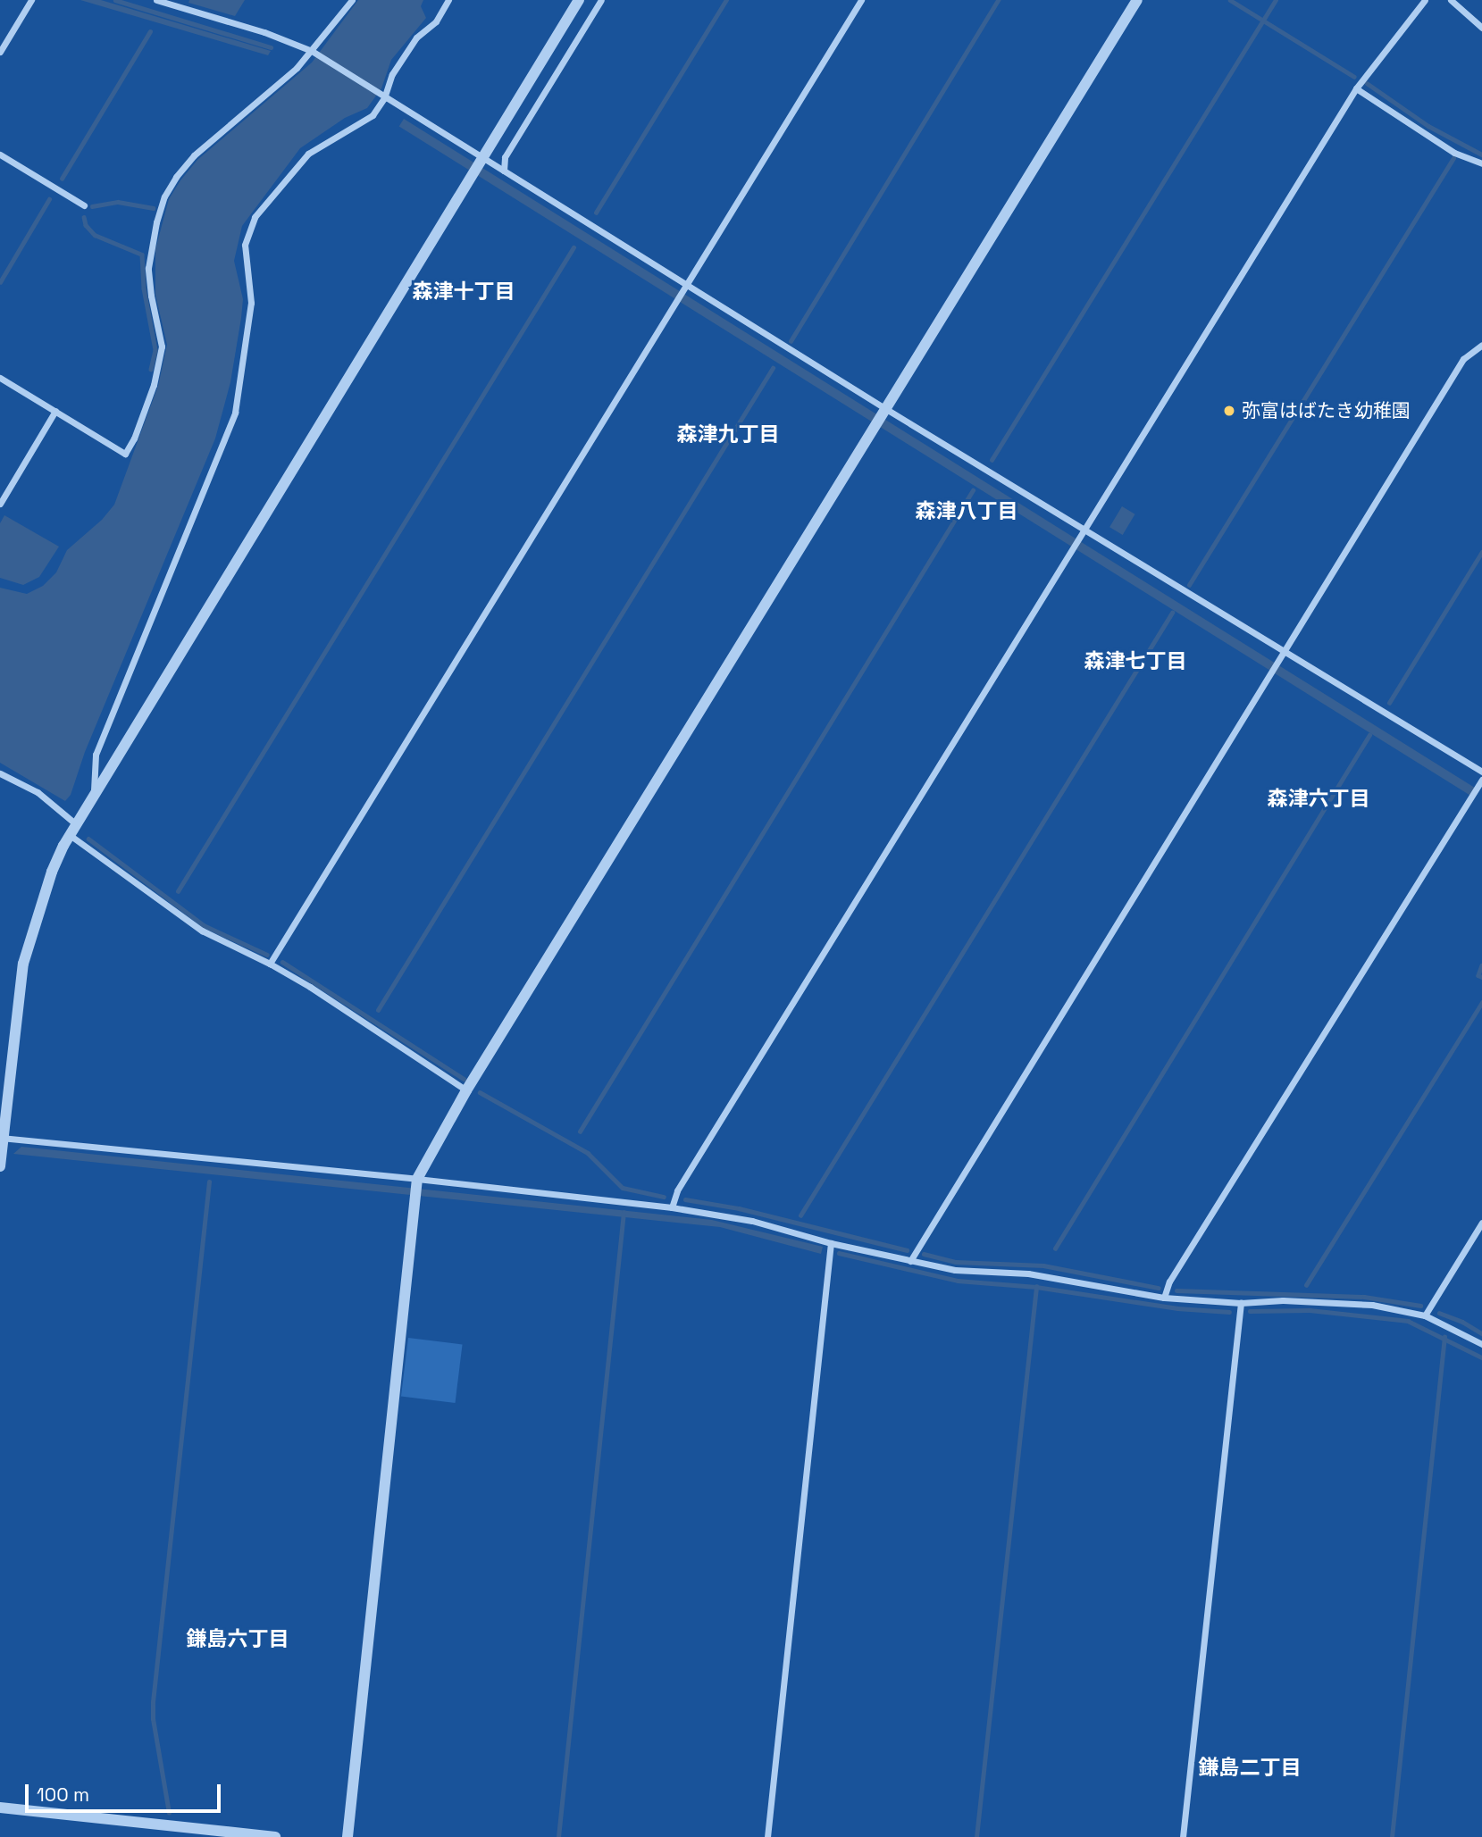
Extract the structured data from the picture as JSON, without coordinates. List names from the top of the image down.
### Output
{
  "districts": [
    "森津十丁目",
    "森津九丁目",
    "森津八丁目",
    "森津七丁目",
    "森津六丁目",
    "鎌島六丁目",
    "鎌島二丁目"
  ],
  "places": ["弥富はばたき幼稚園"],
  "scale_bar": "100 m"
}
